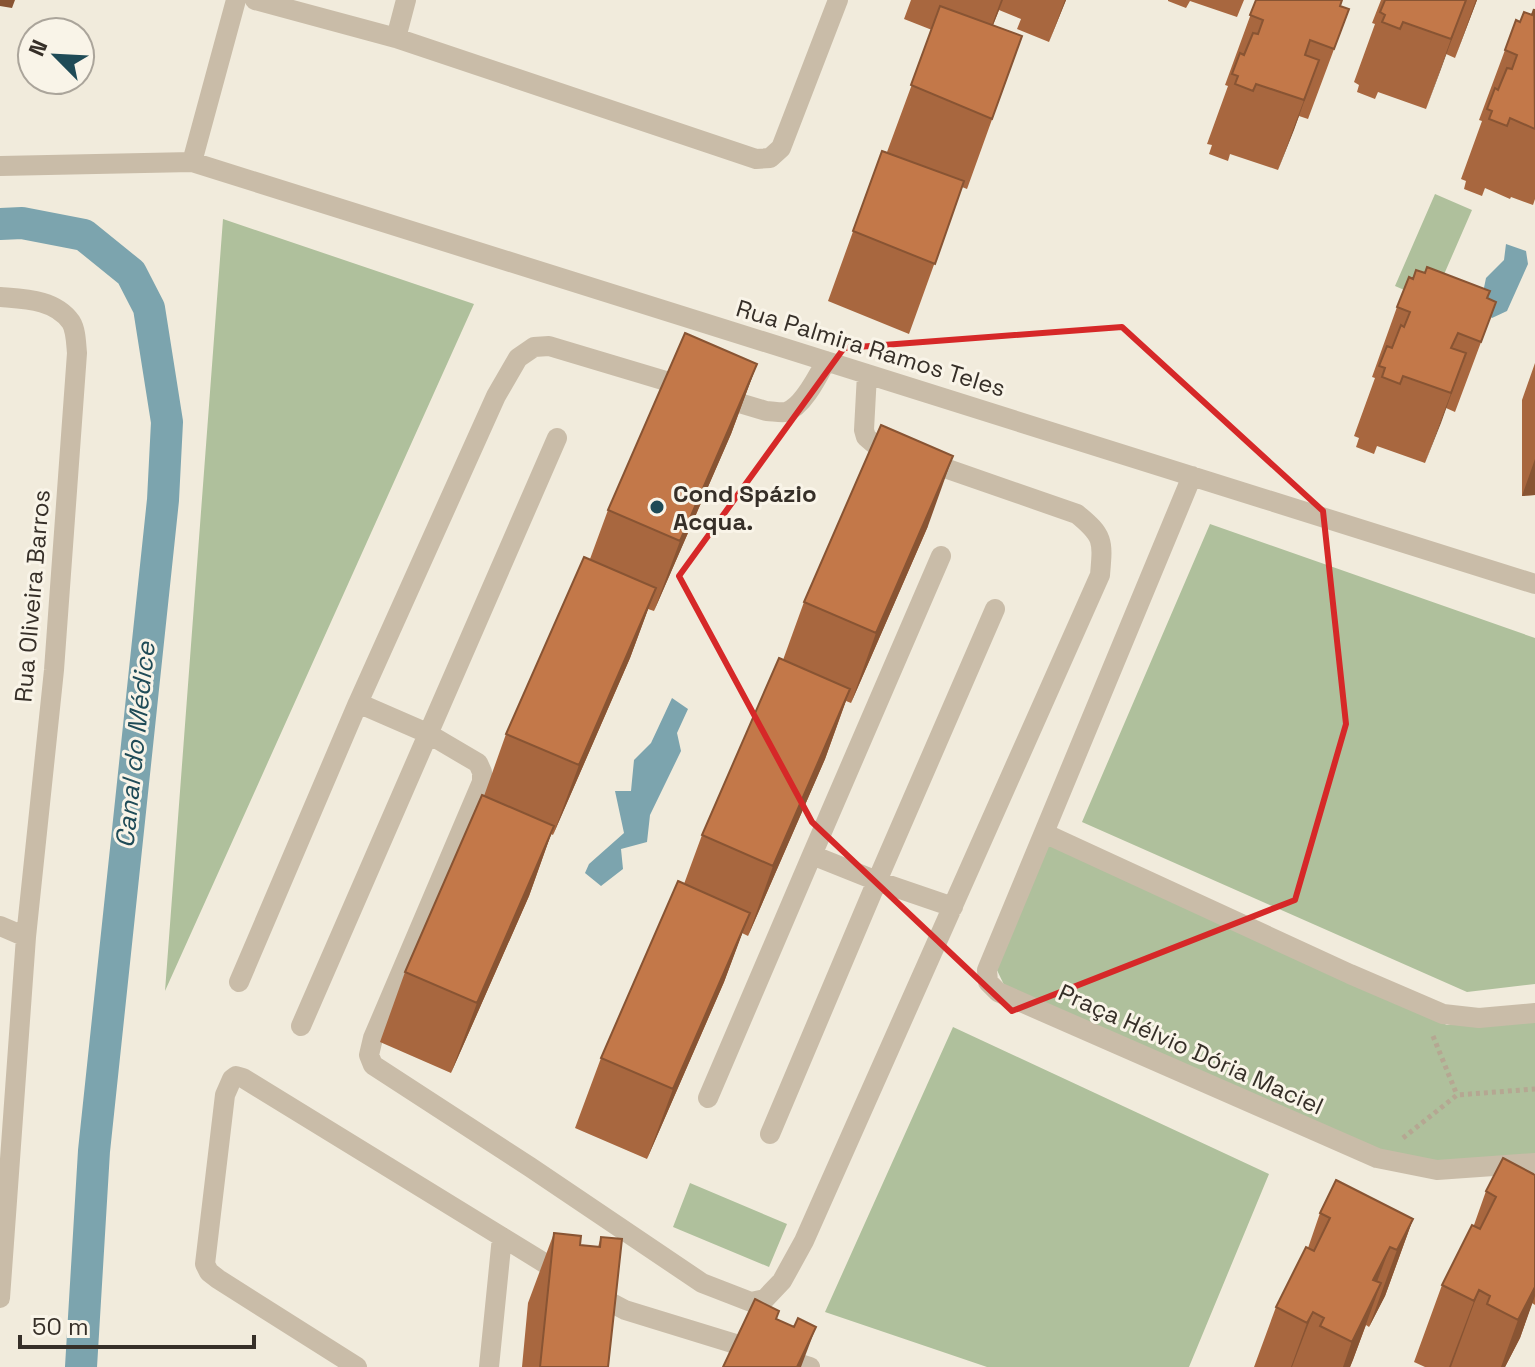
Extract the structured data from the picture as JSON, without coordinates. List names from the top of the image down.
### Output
{
  "streets": {
    "street": ["Rua Palmira Ramos Teles", "Rua Oliveira Barros", "Praça Hélvio Dória Maciel"]
  },
  "crossings": [
    ["Rua Palmira Ramos Teles", "Praça Hélvio Dória Maciel"]
  ],
  "water": ["Canal do Médice"],
  "places": ["Cond Spázio Acqua."],
  "scale_bar": "50 m",
  "north": "top left"
}
